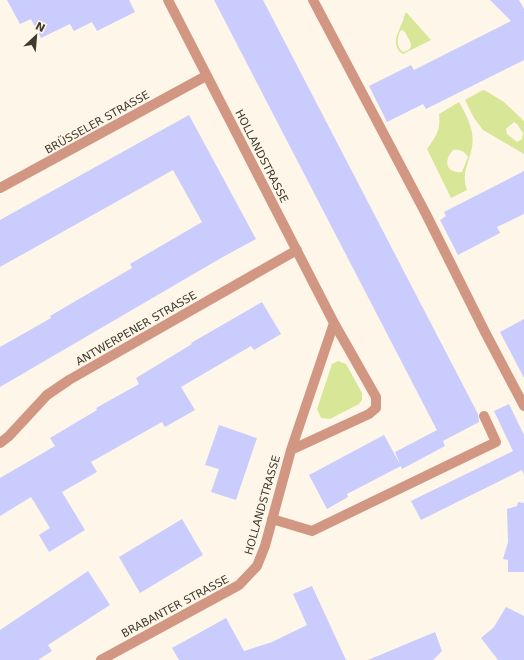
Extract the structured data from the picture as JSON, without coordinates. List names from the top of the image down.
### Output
{
  "streets": {
    "street": [
      "BRÜSSELER STRASSE",
      "HOLLANDSTRASSE",
      "ANTWERPENER STRASSE",
      "BRABANTER STRASSE"
    ]
  },
  "crossings": [
    ["BRÜSSELER STRASSE", "HOLLANDSTRASSE"],
    ["HOLLANDSTRASSE", "ANTWERPENER STRASSE"],
    ["HOLLANDSTRASSE", "BRABANTER STRASSE"]
  ],
  "north": "top right"
}
